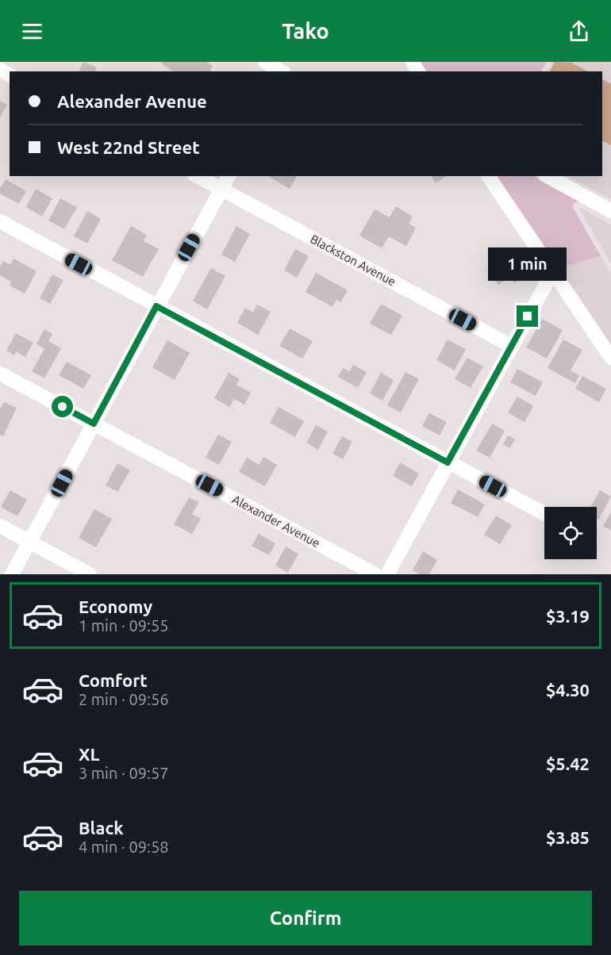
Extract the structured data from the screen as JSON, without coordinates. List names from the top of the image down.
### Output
{
  "streets": {
    "street": ["Blackston Avenue", "Alexander Avenue"]
  },
  "page": {
    "header": "Tako",
    "banner": ["Alexander Avenue", "West 22nd Street"],
    "bubble": "1 min",
    "list": [
      {
        "name": "Economy",
        "note": "1 min · 09:55",
        "value": "$3.19"
      },
      {
        "name": "Comfort",
        "note": "2 min · 09:56",
        "value": "$4.30"
      },
      {
        "name": "XL",
        "note": "3 min · 09:57",
        "value": "$5.42"
      },
      {
        "name": "Black",
        "note": "4 min · 09:58",
        "value": "$3.85"
      }
    ],
    "buttons": "Confirm"
  }
}
